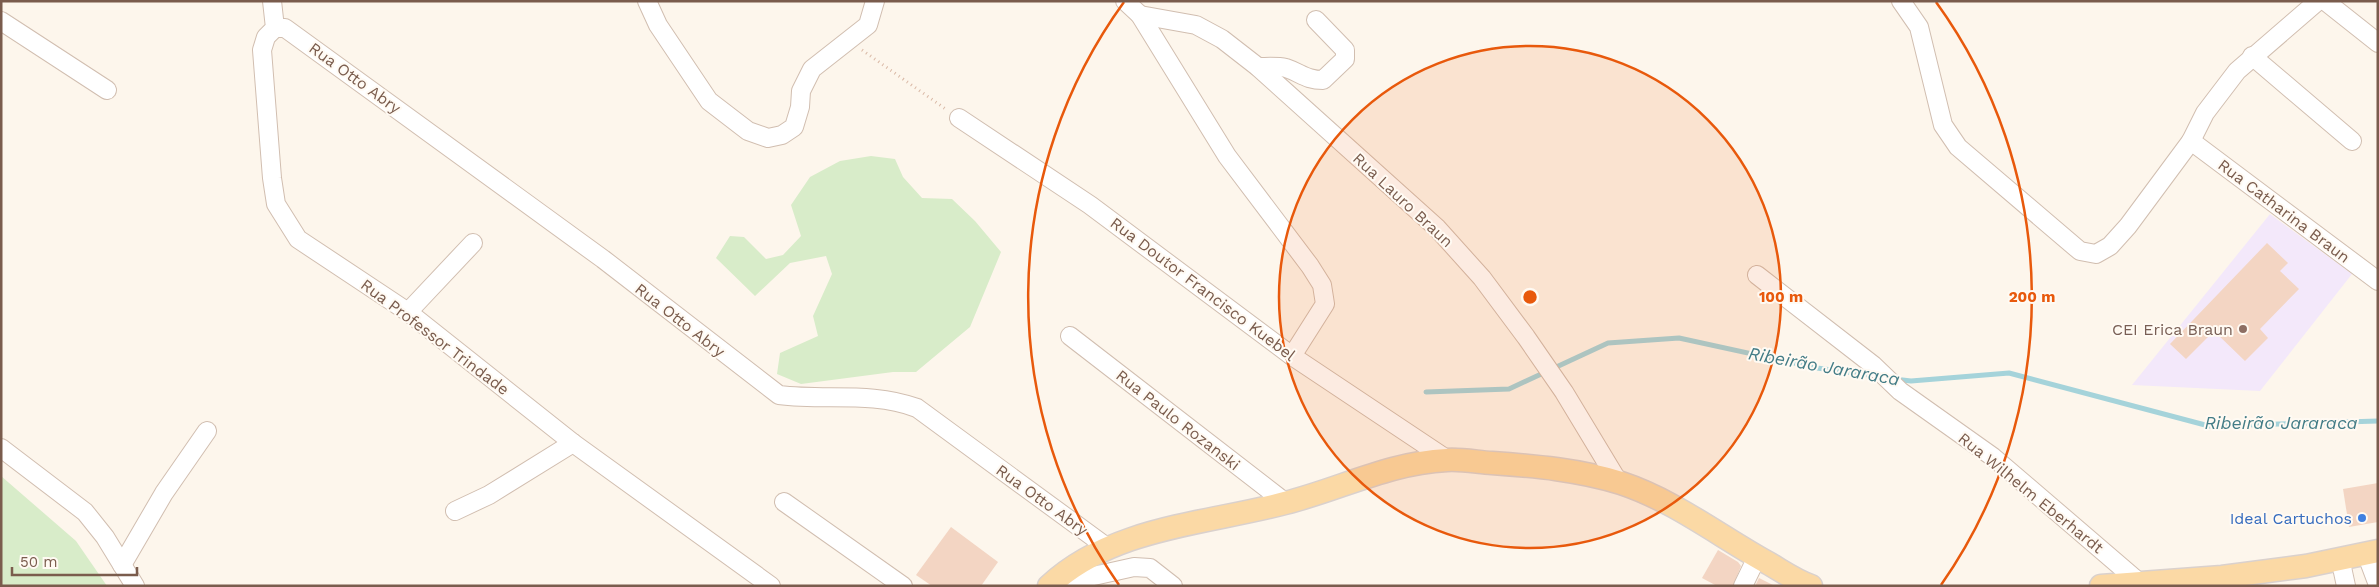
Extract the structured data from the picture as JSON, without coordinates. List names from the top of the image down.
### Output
{
  "streets": {
    "street": [
      "Rua Otto Abry",
      "Rua Lauro Braun",
      "Rua Catharina Braun",
      "Rua Doutor Francisco Kuebel",
      "Rua Professor Trindade",
      "Rua Paulo Rozanski",
      "Rua Wilhelm Eberhardt"
    ]
  },
  "crossings": [
    ["Rua Otto Abry", "Rua Professor Trindade"]
  ],
  "water": ["Ribeirão Jararaca"],
  "places": ["CEI Erica Braun", "Ideal Cartuchos"],
  "scale_bar": "50 m",
  "rings": ["100 m", "200 m"]
}
